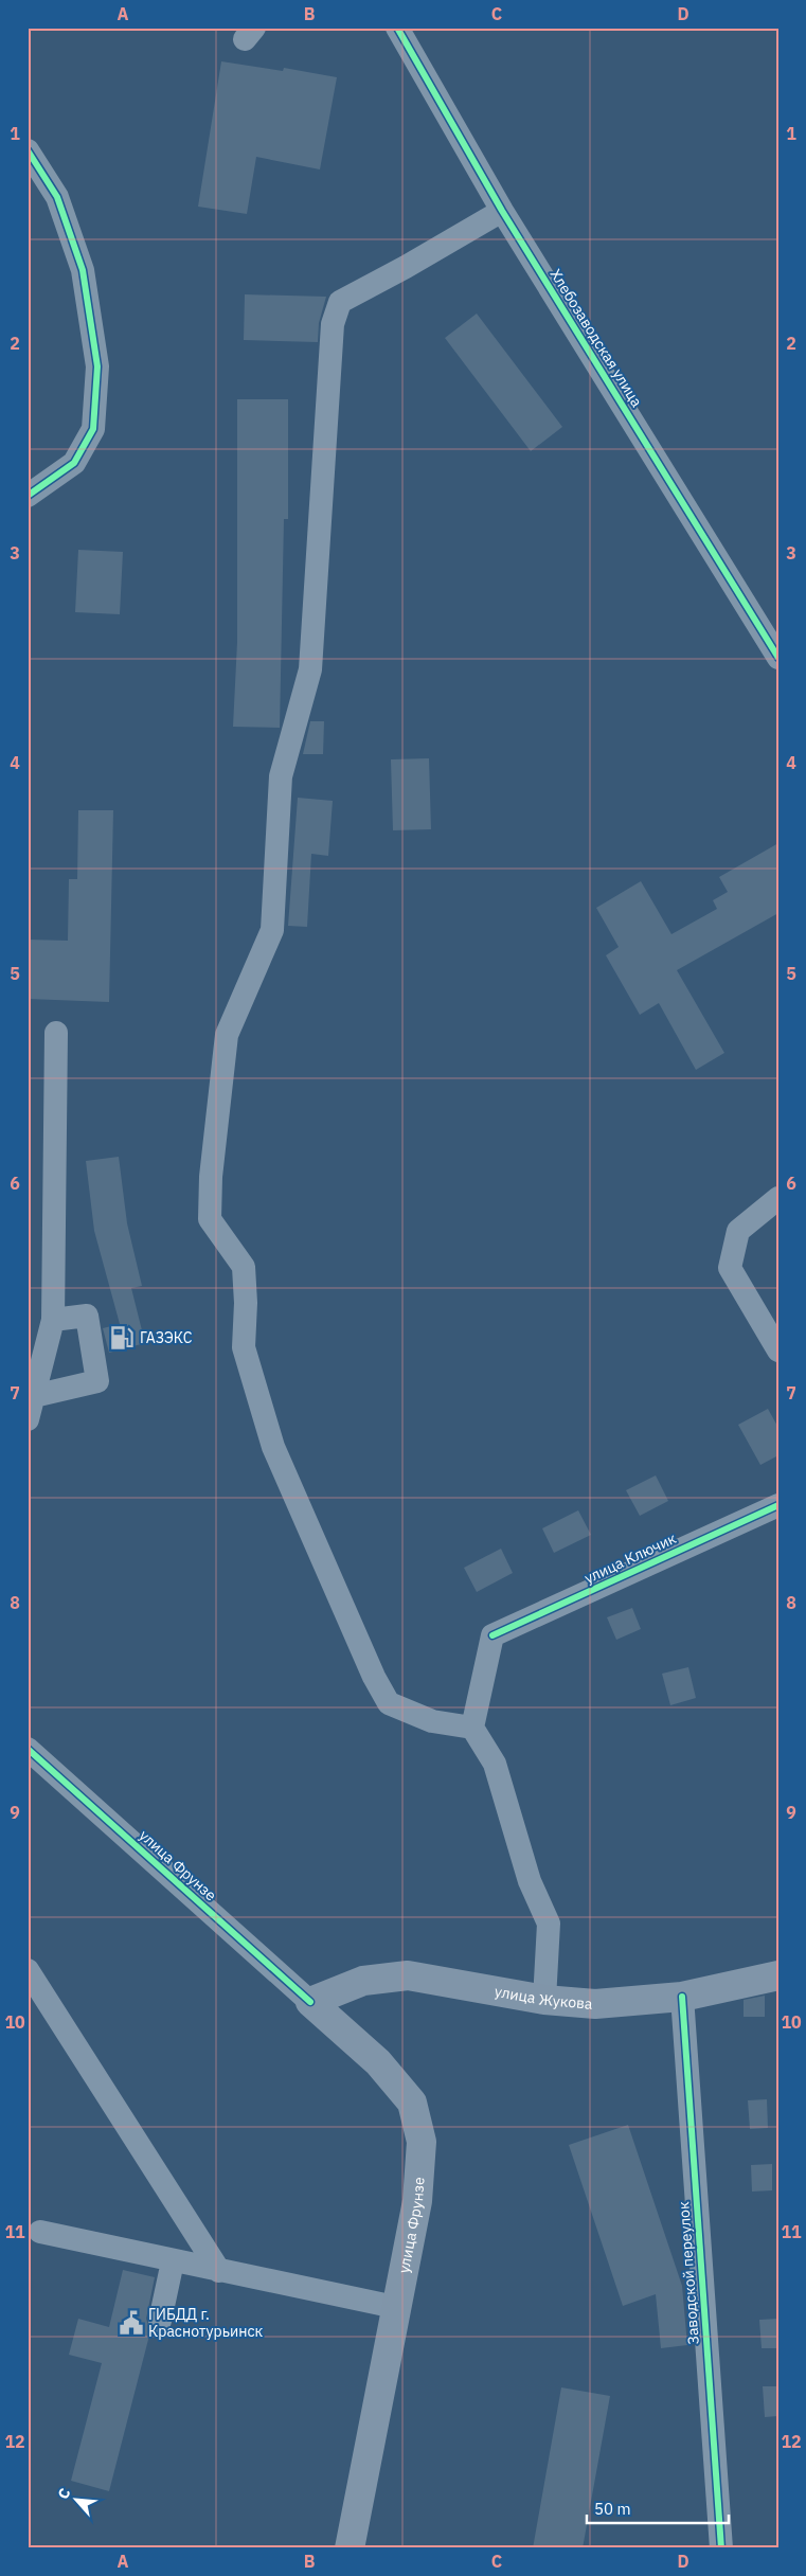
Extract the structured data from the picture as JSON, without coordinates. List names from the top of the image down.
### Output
{
  "streets": {
    "main road": ["улица Фрунзе", "улица Жукова"],
    "street": ["Хлебозаводская улица", "улица Ключик", "Заводской переулок"]
  },
  "crossings": [
    ["улица Фрунзе", "улица Жукова"],
    ["улица Жукова", "Заводской переулок"]
  ],
  "places": {
    "fuel station": ["ГАЗЭКС"],
    "public building": ["ГИБДД г. Краснотурьинск"]
  },
  "scale_bar": "50 m",
  "north": "top left",
  "grid": {
    "columns": [
      "A",
      "B",
      "C",
      "D"
    ],
    "rows": [
      "1",
      "2",
      "3",
      "4",
      "5",
      "6",
      "7",
      "8",
      "9",
      "10",
      "11",
      "12"
    ]
  }
}
